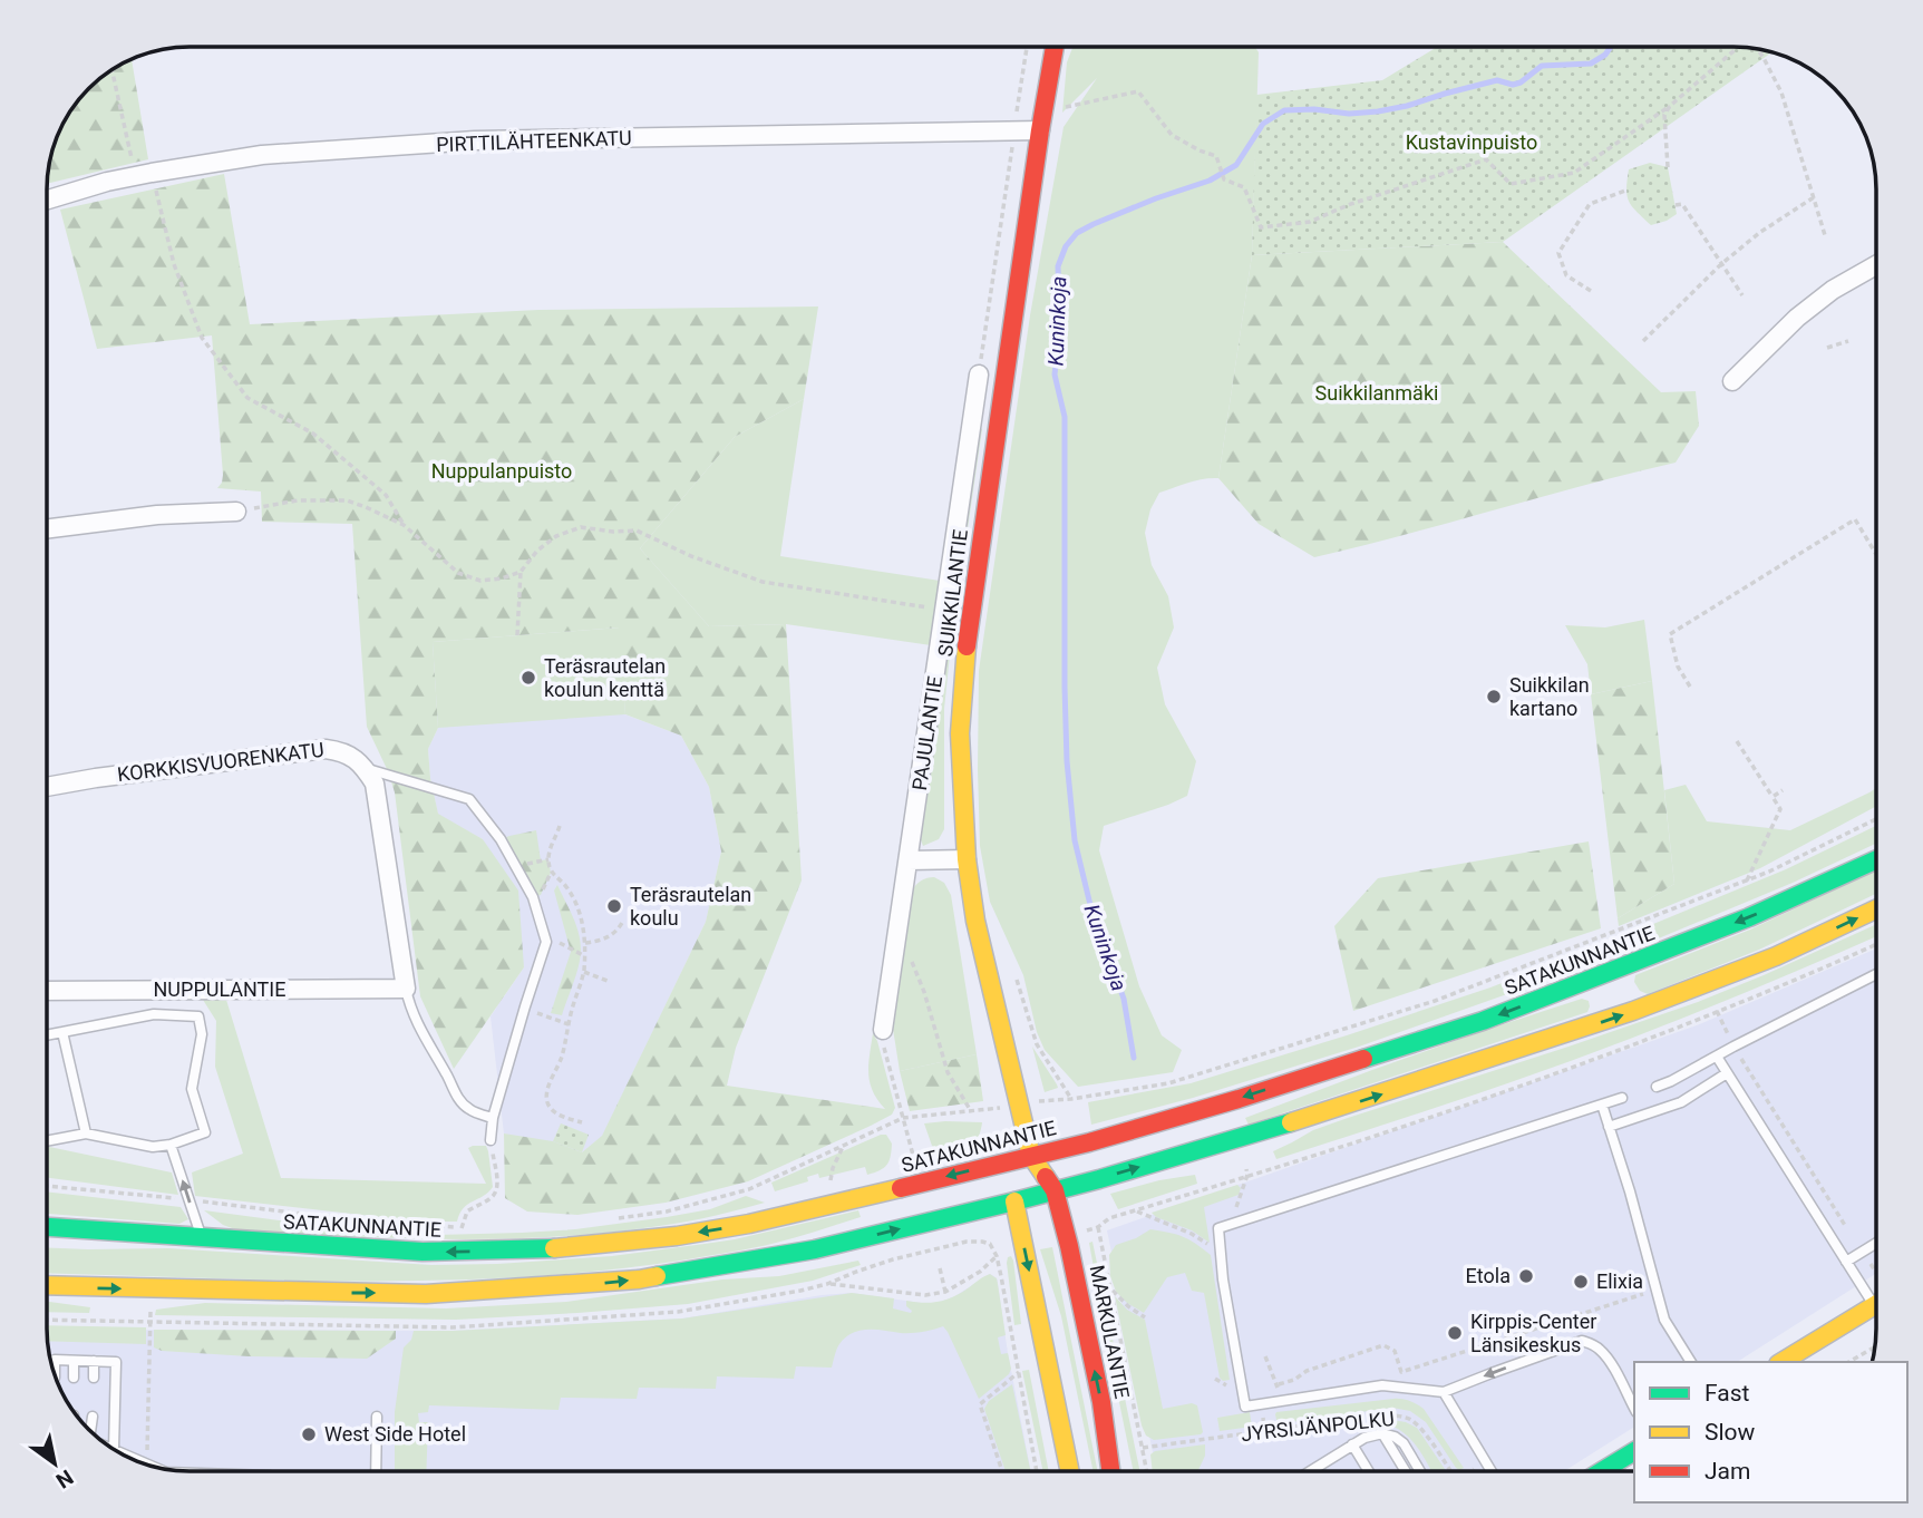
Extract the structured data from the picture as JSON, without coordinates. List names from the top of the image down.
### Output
{
  "streets": {
    "main road": ["SUIKKILANTIE", "SATAKUNNANTIE", "MARKULANTIE"],
    "street": [
      "PIRTTILÄHTEENKATU",
      "PAJULANTIE",
      "KORKKISVUORENKATU",
      "NUPPULANTIE"
    ],
    "path": ["JYRSIJÄNPOLKU"]
  },
  "crossings": [
    ["PIRTTILÄHTEENKATU", "SUIKKILANTIE"],
    ["SUIKKILANTIE", "SATAKUNNANTIE"],
    ["SUIKKILANTIE", "MARKULANTIE"],
    ["SATAKUNNANTIE", "MARKULANTIE"]
  ],
  "water": ["Kuninkoja"],
  "parks": ["Kustavinpuisto", "Suikkilanmäki", "Nuppulanpuisto"],
  "places": [
    "Teräsrautelan koulun kenttä",
    "Suikkilan kartano",
    "Teräsrautelan koulu",
    "Etola",
    "Elixia",
    "Kirppis-Center Länsikeskus",
    "West Side Hotel"
  ],
  "legend": ["Fast", "Slow", "Jam"],
  "north": "bottom right"
}
